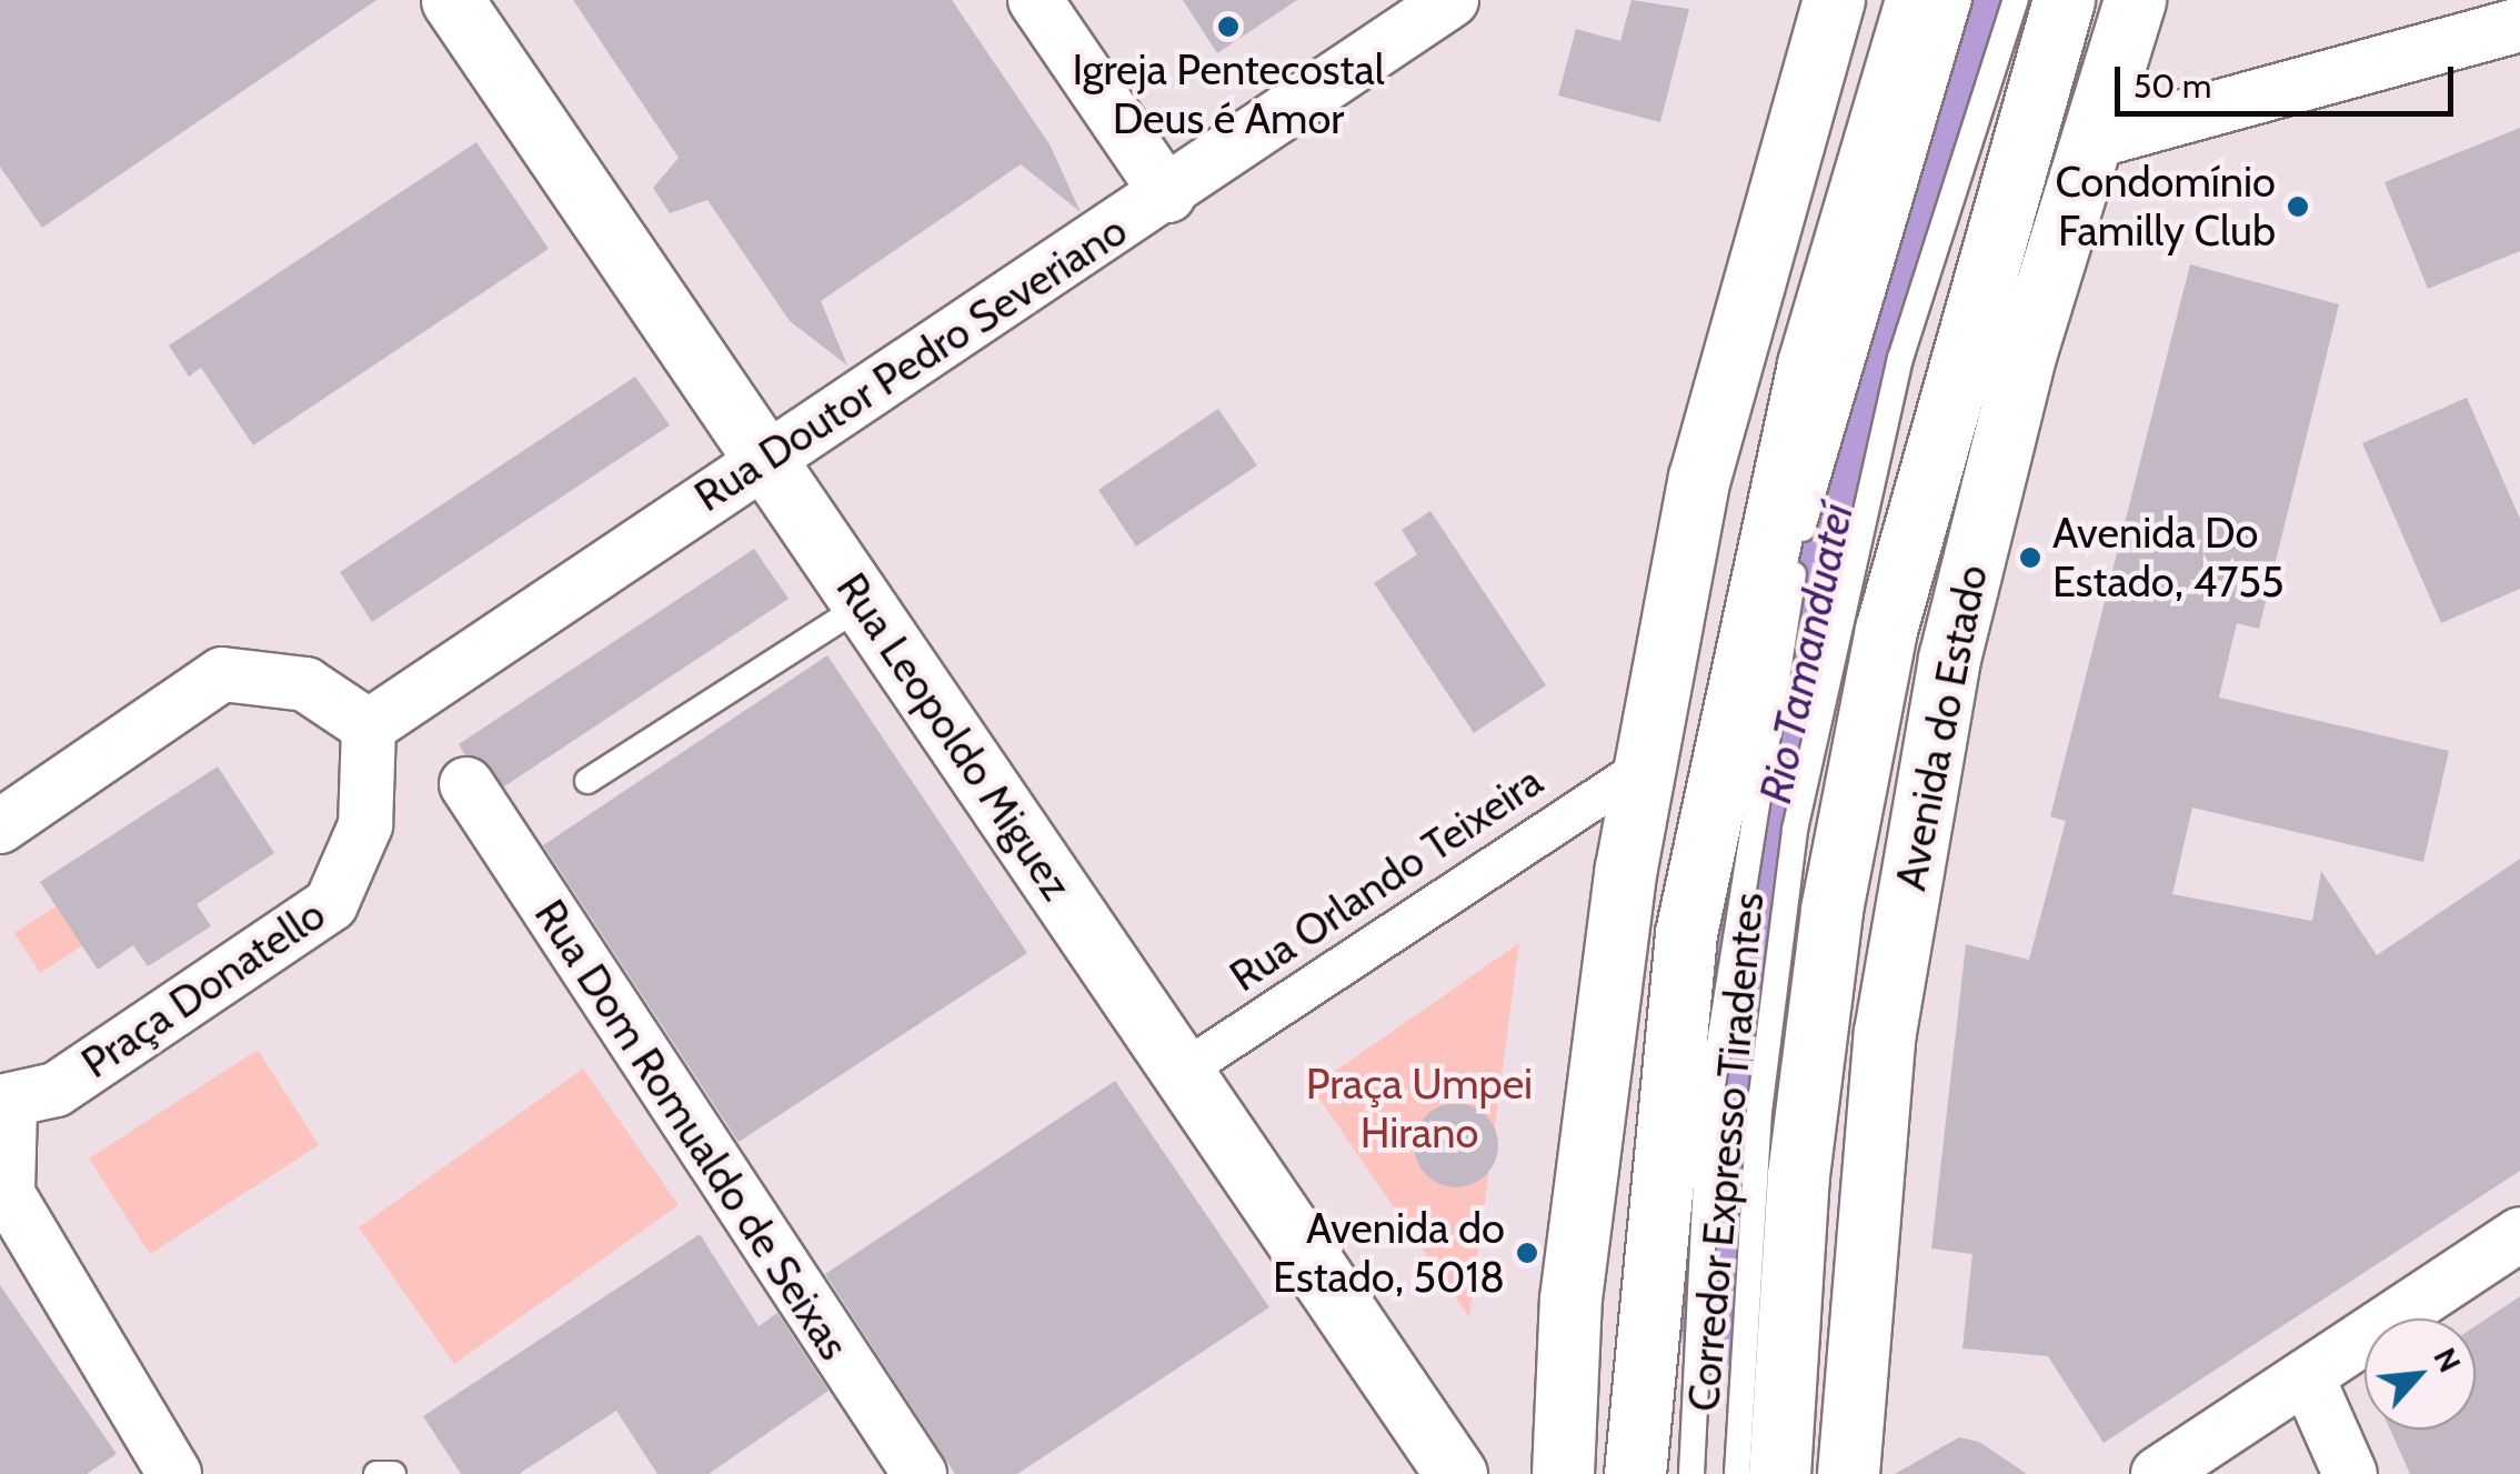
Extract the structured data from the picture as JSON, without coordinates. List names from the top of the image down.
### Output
{
  "streets": {
    "main road": ["Avenida do Estado", "Rua Leopoldo Miguez"],
    "street": [
      "Rua Doutor Pedro Severiano",
      "Rua Orlando Teixeira",
      "Praça Donatello",
      "Rua Dom Romualdo de Seixas"
    ],
    "lane": ["Corredor Expresso Tiradentes"]
  },
  "crossings": [
    ["Rua Doutor Pedro Severiano", "Rua Leopoldo Miguez"],
    ["Rua Doutor Pedro Severiano", "Praça Donatello"],
    ["Rua Leopoldo Miguez", "Rua Orlando Teixeira"]
  ],
  "water": ["Rio Tamanduateí"],
  "parks": ["Praça Umpei Hirano"],
  "places": [
    "Igreja Pentecostal Deus é Amor",
    "Condomínio Familly Club",
    "Avenida Do Estado, 4755",
    "Avenida do Estado, 5018"
  ],
  "scale_bar": "50 m",
  "north": "top right"
}
